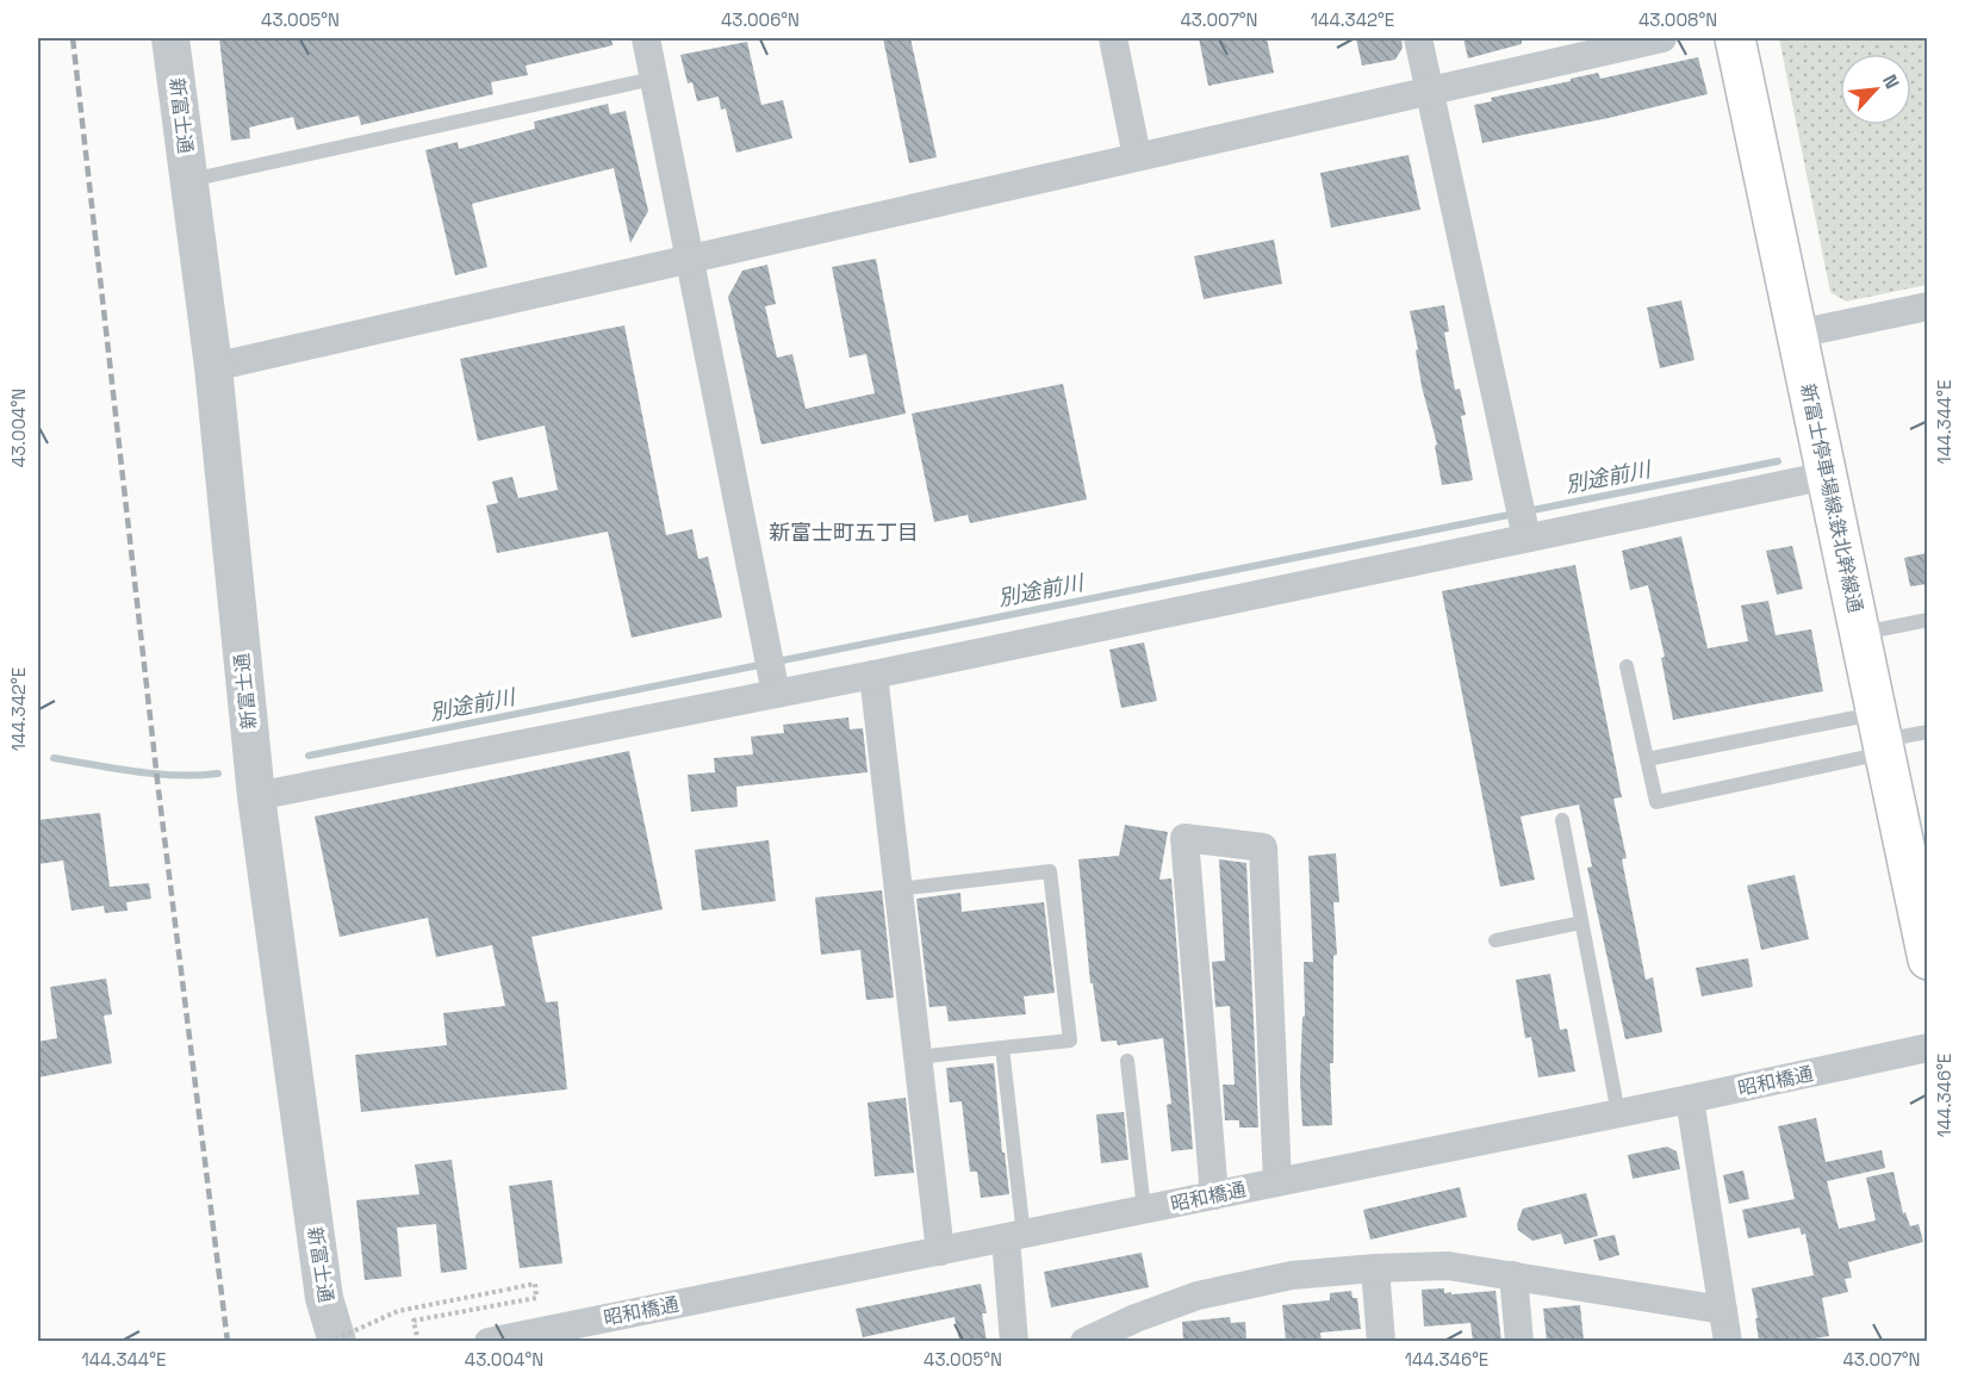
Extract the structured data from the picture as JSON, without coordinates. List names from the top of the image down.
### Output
{
  "streets": {
    "main road": ["新富士停車場線:鉄北幹線通"],
    "street": ["新富士通", "昭和橋通"]
  },
  "districts": ["新富士町五丁目"],
  "water": ["別途前川"],
  "north": "top right",
  "coordinates": [
    "43.005°N",
    "43.006°N",
    "43.007°N",
    "144.342°E",
    "43.008°N",
    "144.344°E",
    "43.004°N",
    "144.346°E"
  ]
}
